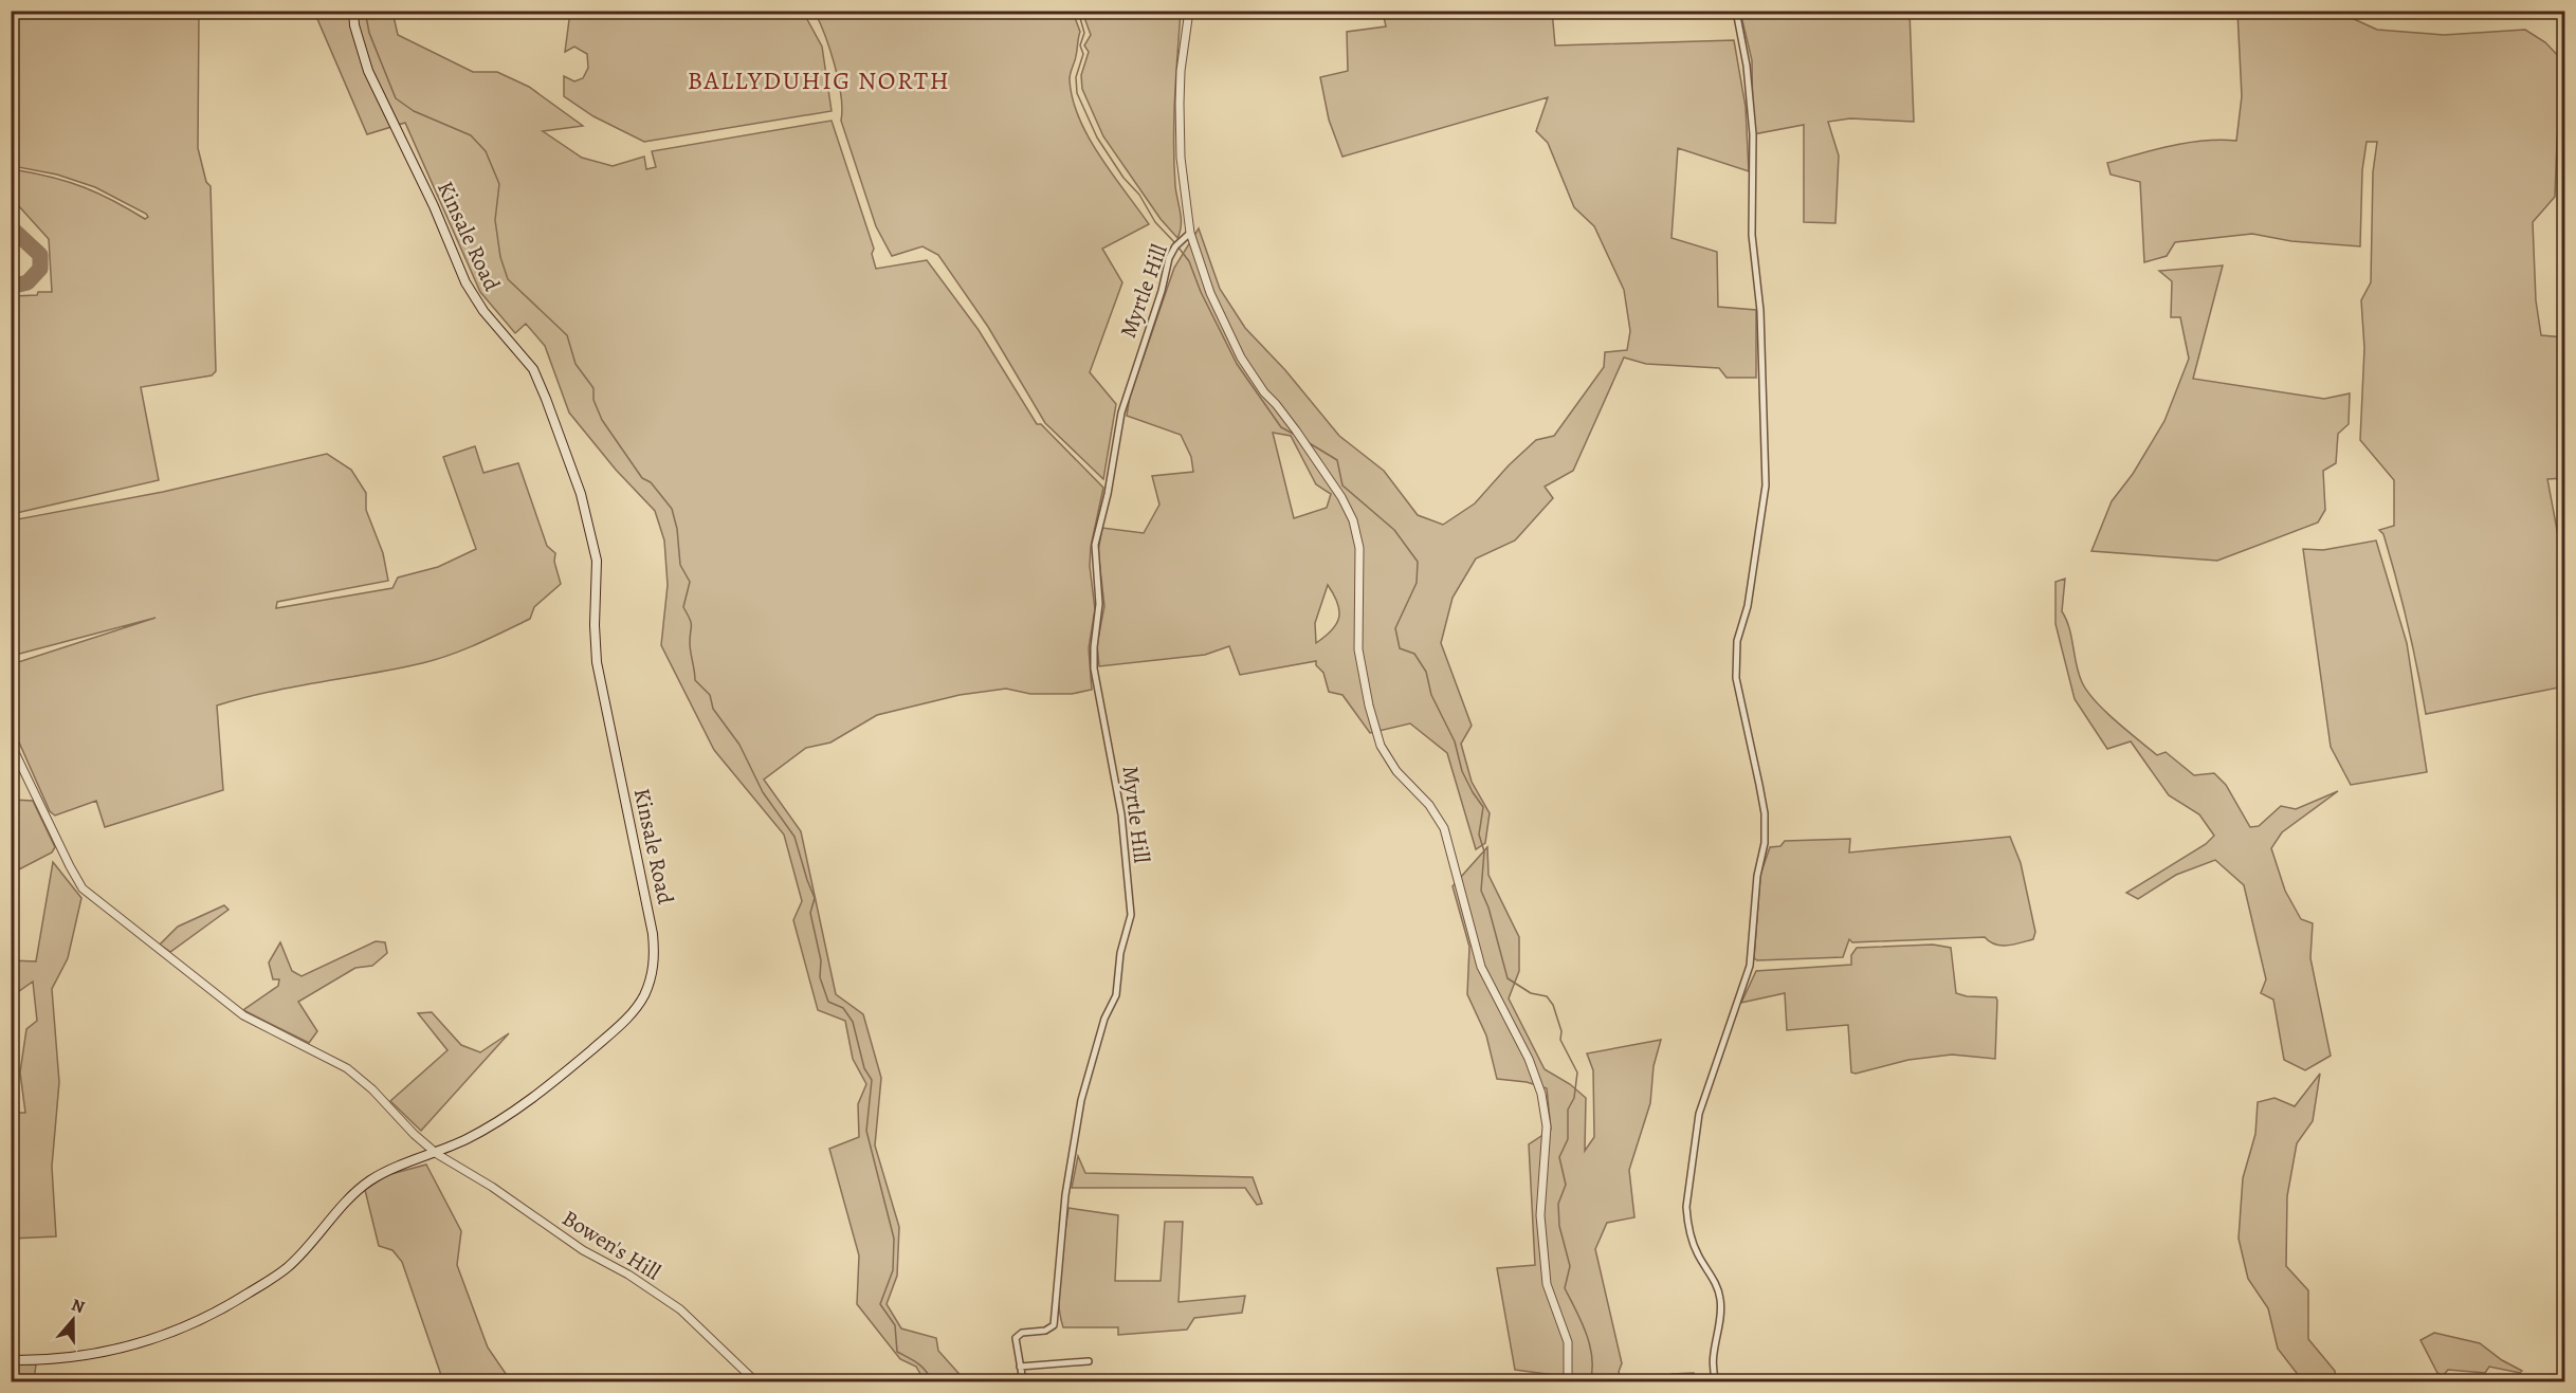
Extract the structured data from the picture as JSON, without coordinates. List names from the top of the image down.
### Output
{
  "streets": {
    "main road": ["Kinsale Road"],
    "street": ["Myrtle Hill", "Bowen's Hill"]
  },
  "crossings": [
    ["Kinsale Road", "Bowen's Hill"]
  ],
  "districts": ["BALLYDUHIG NORTH"],
  "north": "top"
}
